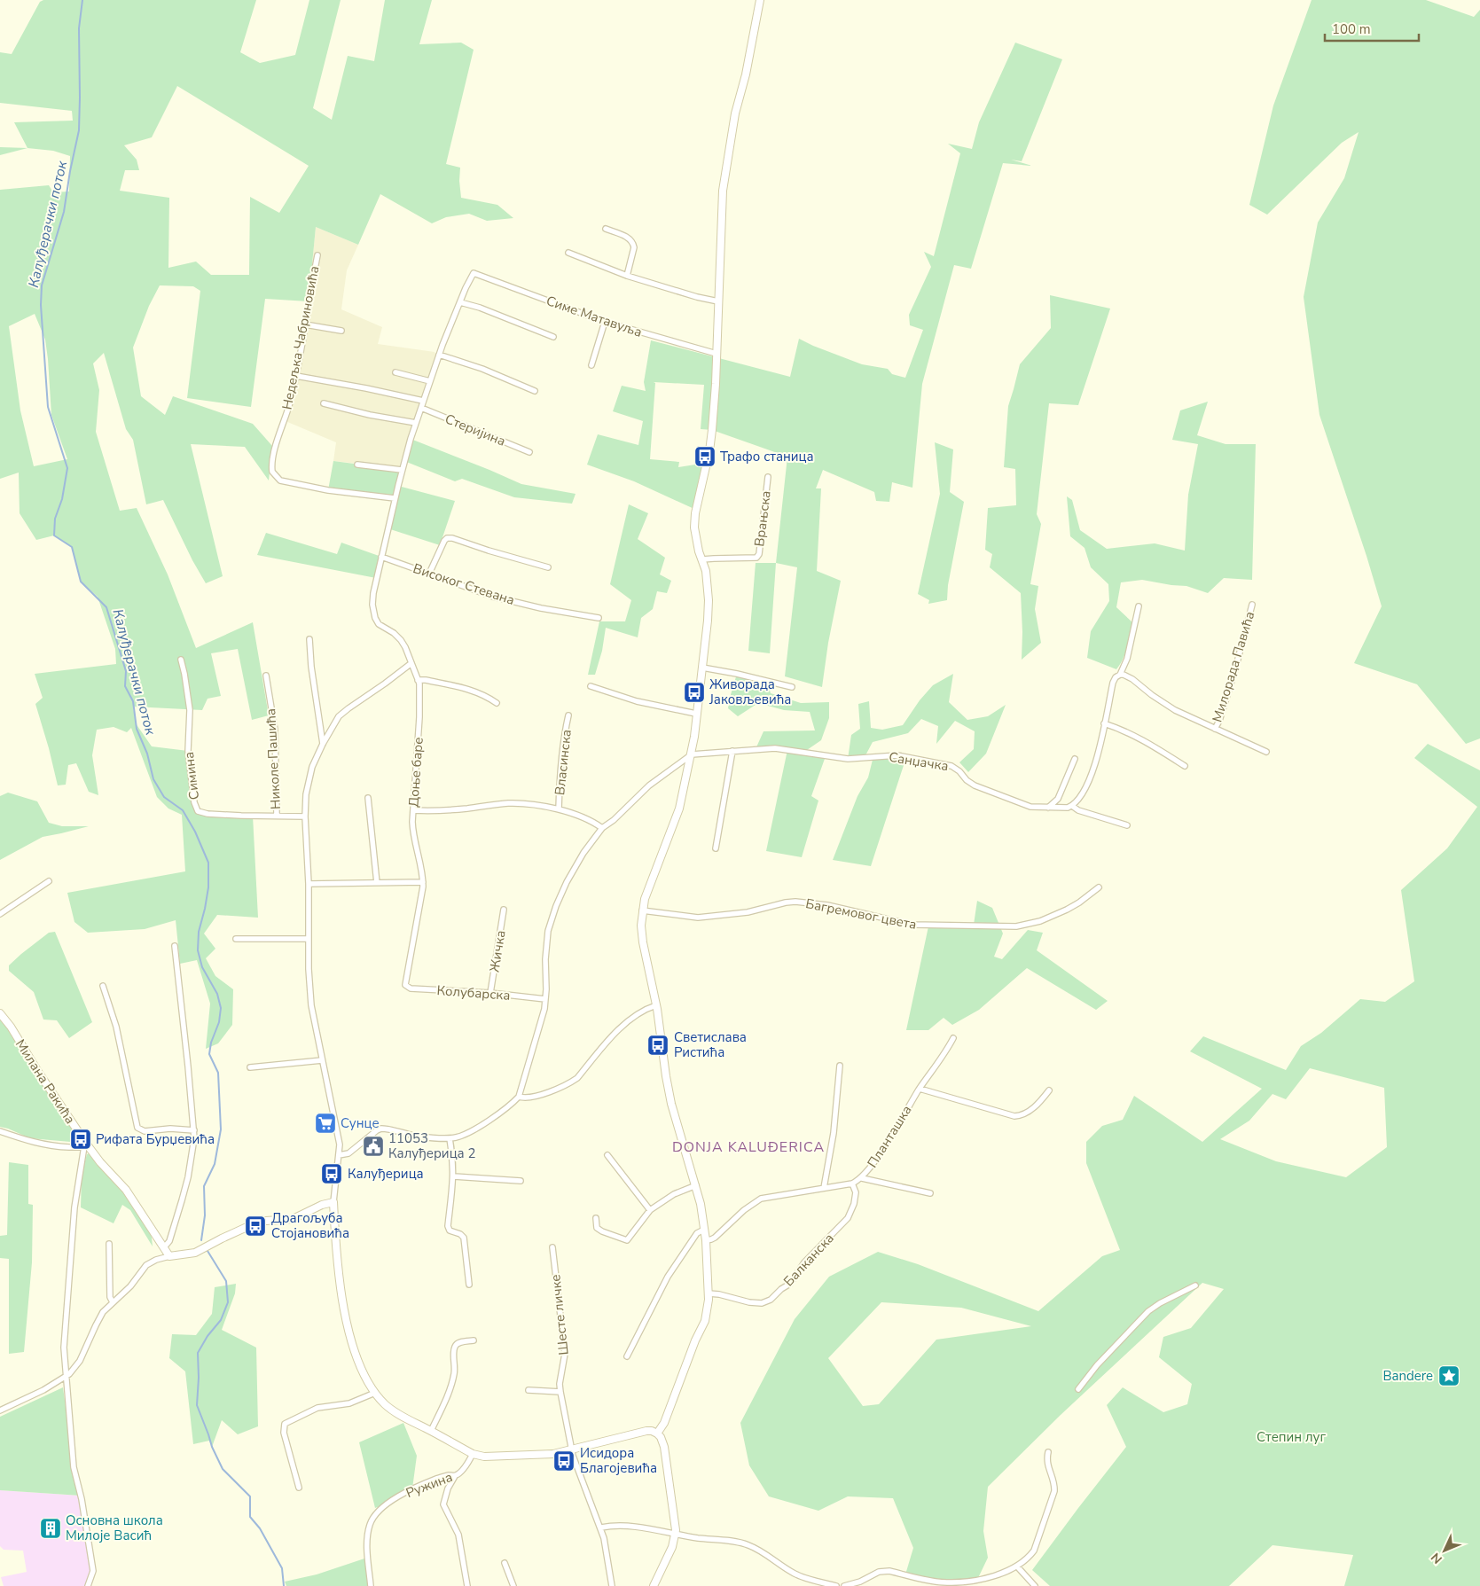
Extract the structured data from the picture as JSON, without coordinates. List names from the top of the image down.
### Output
{
  "streets": {
    "street": [
      "Симе Матавуља",
      "Недељка Чабриновића",
      "Стеријина",
      "Врањска",
      "Високог Стевана",
      "Милорада Павића",
      "Николе Пашића",
      "Санџачка",
      "Власинска",
      "Доње баре",
      "Симина",
      "Багремовог цвета",
      "Жичка",
      "Колубарска",
      "Милана Ракића",
      "Планташка",
      "Балканска",
      "Шесте личке",
      "Ружина"
    ]
  },
  "crossings": [
    ["Симе Матавуља", "Доње баре"],
    ["Недељка Чабриновића", "Доње баре"],
    ["Стеријина", "Доње баре"],
    ["Високог Стевана", "Доње баре"],
    ["Николе Пашића", "Симина"],
    ["Доње баре", "Колубарска"],
    ["Жичка", "Колубарска"],
    ["Планташка", "Балканска"]
  ],
  "districts": ["DONJA KALUĐERICA"],
  "water": ["Калуђерачки поток"],
  "parks": ["Степин луг"],
  "places": {
    "bus stop": [
      "Трафо станица",
      "Живорада Јаковљевића",
      "Светислава Ристића",
      "Рифата Бурџевића",
      "Калуђерица",
      "Драгољуба Стојановића",
      "Исидора Благојевића"
    ],
    "supermarket": ["Сунце"],
    "public building": ["11053 Калуђерица 2"],
    "place": ["Bandere"],
    "building": ["Основна школа Милоје Васић"]
  },
  "scale_bar": "100 m",
  "north": "bottom left"
}
